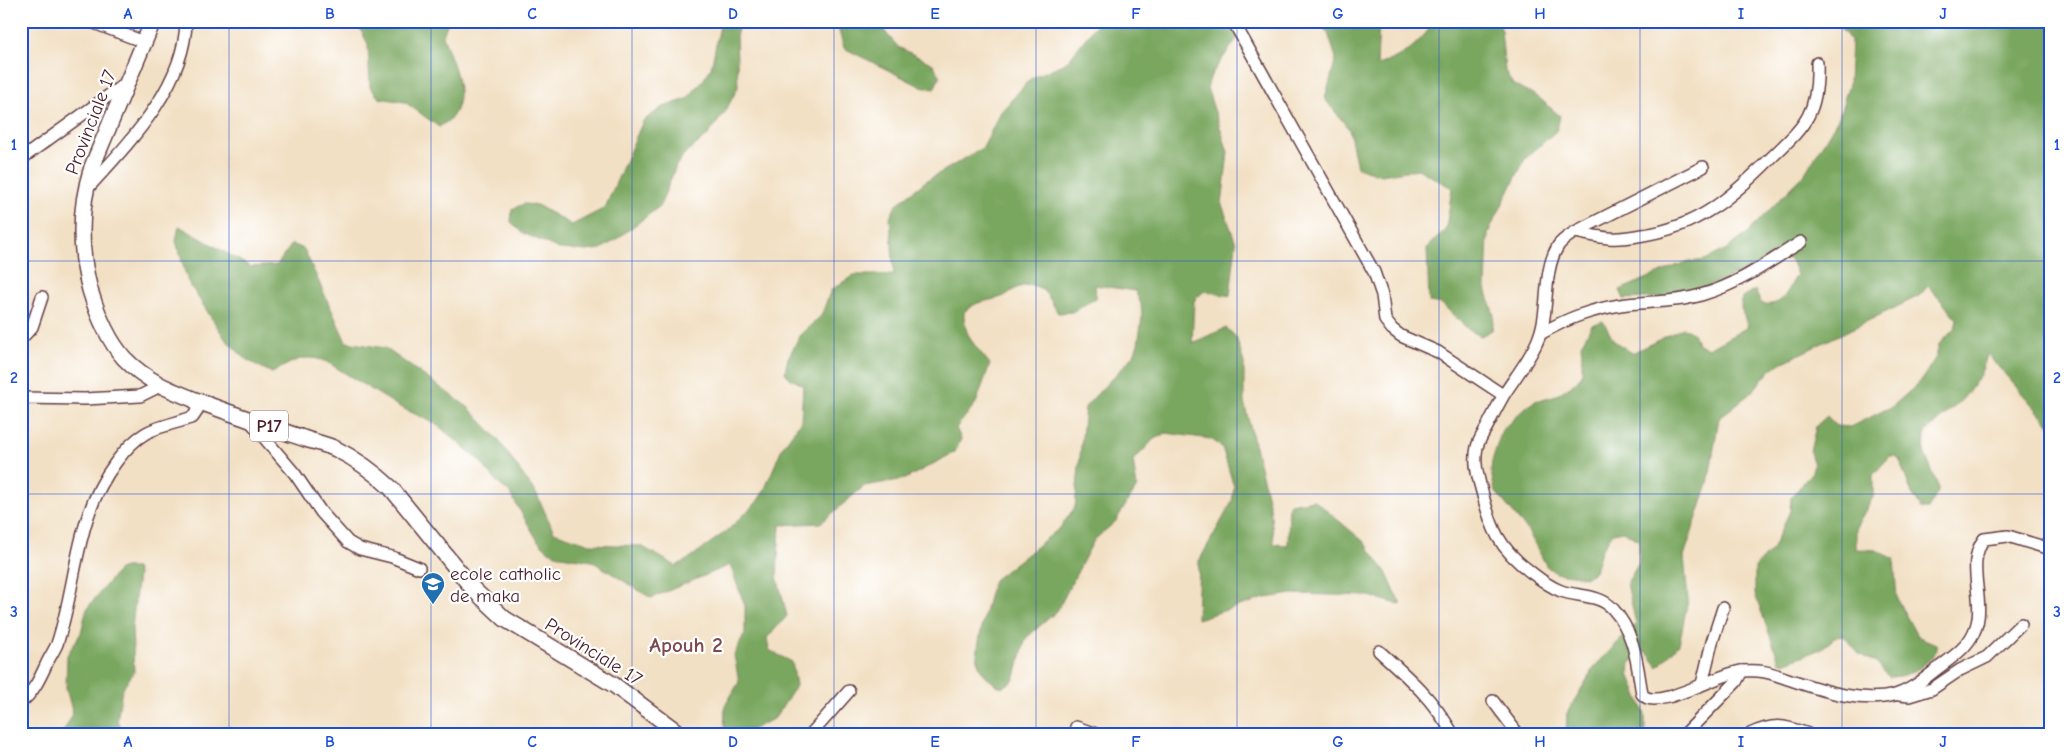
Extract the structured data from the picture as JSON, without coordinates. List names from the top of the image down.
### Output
{
  "streets": {
    "main road": ["Provinciale 17", "P17"]
  },
  "districts": ["Apouh 2"],
  "places": {
    "school or university": ["ecole catholic de maka"]
  },
  "grid": {
    "columns": [
      "A",
      "B",
      "C",
      "D",
      "E",
      "F",
      "G",
      "H",
      "I",
      "J"
    ],
    "rows": ["1", "2", "3"]
  }
}
